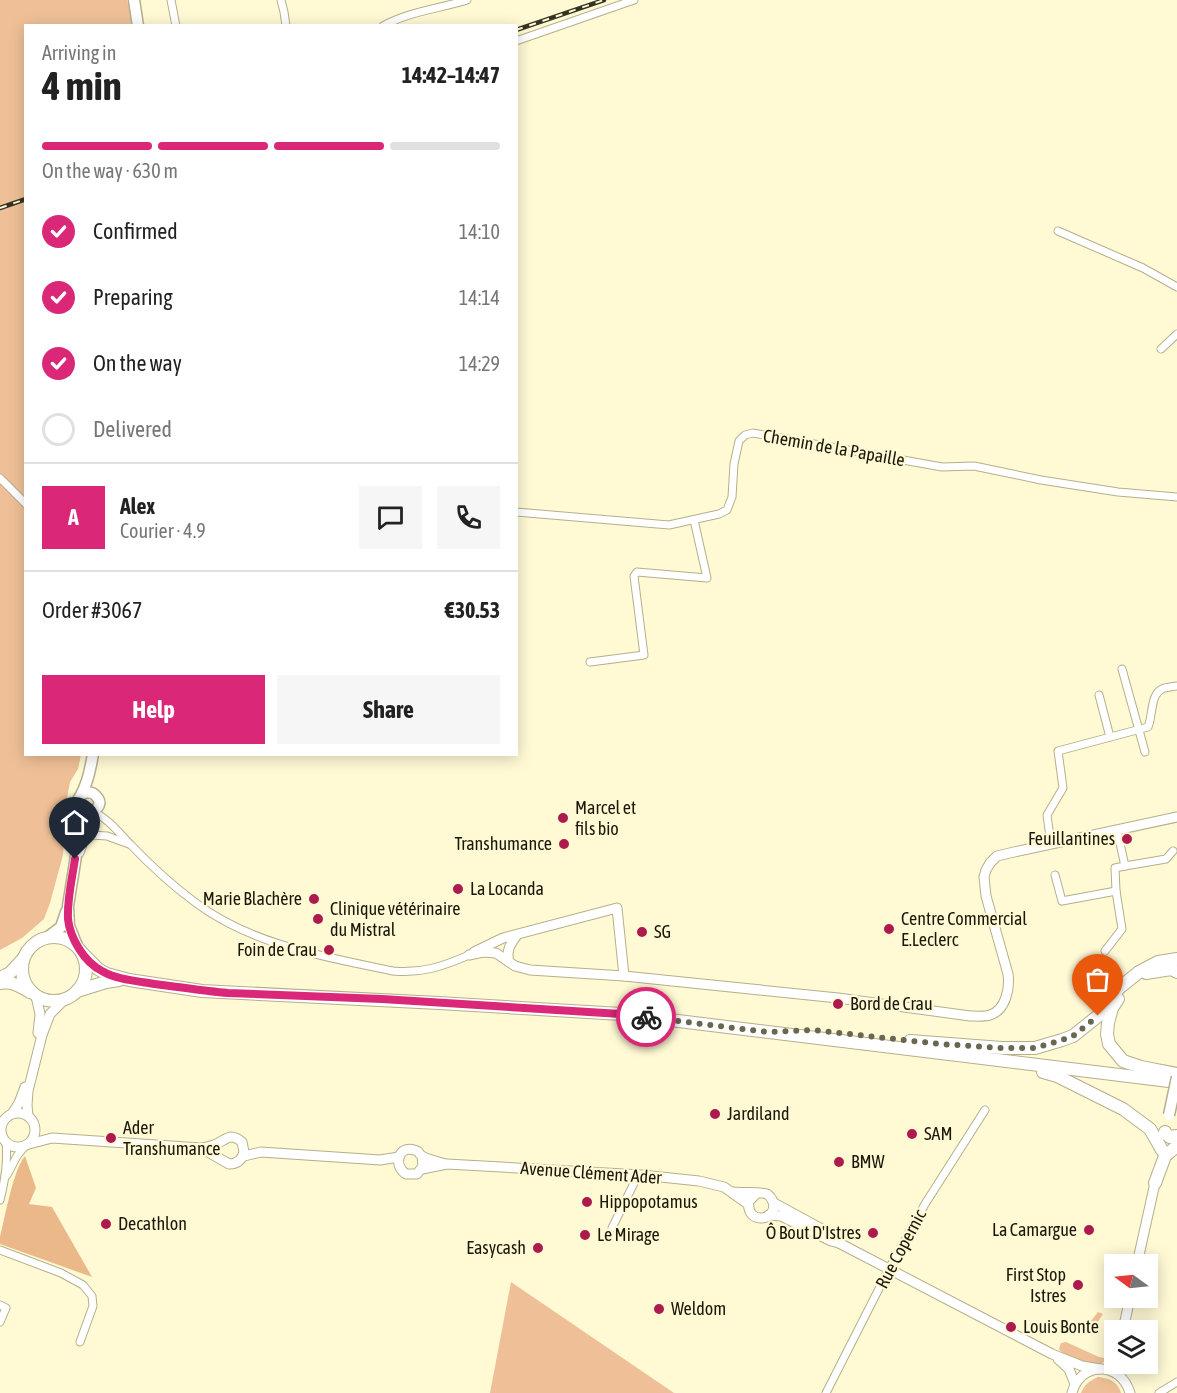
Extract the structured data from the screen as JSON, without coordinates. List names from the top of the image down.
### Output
{
  "streets": {
    "street": ["Chemin de la Papaille", "Avenue Clément Ader", "Rue Copernic"]
  },
  "places": [
    "Marcel et fils bio",
    "Feuillantines",
    "Transhumance",
    "La Locanda",
    "Marie Blachère",
    "Clinique vétérinaire du Mistral",
    "Centre Commercial E.Leclerc",
    "SG",
    "Foin de Crau",
    "Bord de Crau",
    "Jardiland",
    "SAM",
    "Ader Transhumance",
    "BMW",
    "Hippopotamus",
    "Decathlon",
    "La Camargue",
    "Ô Bout D'Istres",
    "Le Mirage",
    "Easycash",
    "First Stop Istres",
    "Weldom",
    "Louis Bonte"
  ],
  "north": "left",
  "page": {
    "heading": ["4 min", "Arriving in", "14:42–14:47"],
    "panel": [
      "Alex",
      "Courier · 4.9",
      "Order #3067",
      "€30.53"
    ],
    "bar": "On the way · 630 m",
    "list": [
      ["Confirmed", "14:10"],
      ["Preparing", "14:14"],
      ["On the way", "14:29"],
      "Delivered"
    ],
    "round": "A",
    "buttons": ["Help", "Share"]
  }
}
